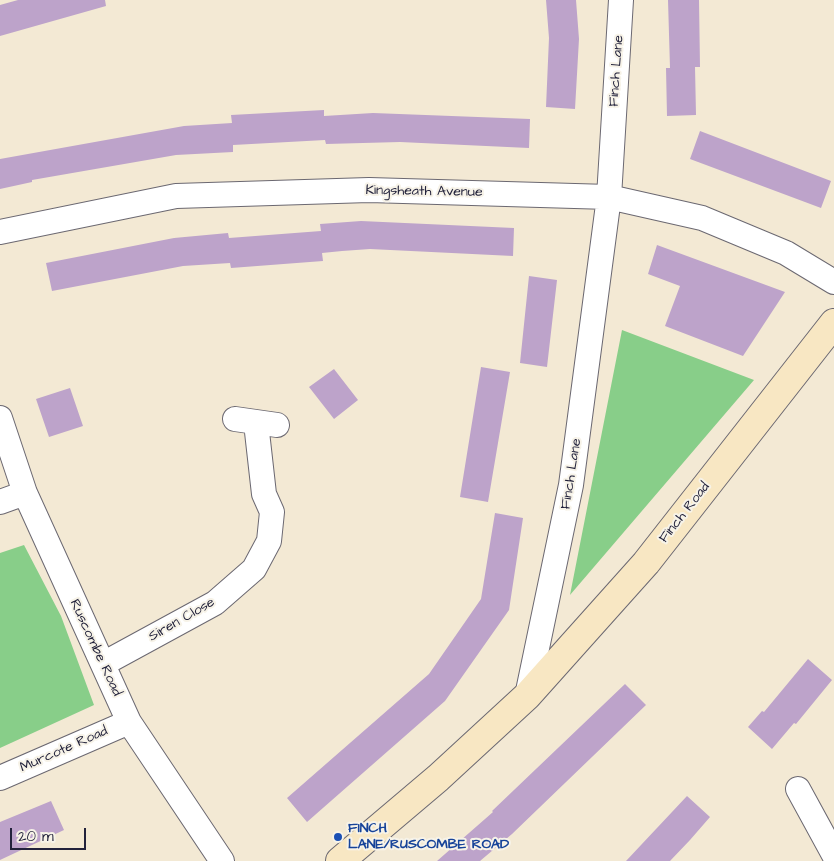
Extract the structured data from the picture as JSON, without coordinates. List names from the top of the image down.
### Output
{
  "streets": {
    "street": [
      "Finch Lane",
      "Kingsheath Avenue",
      "Finch Road",
      "Siren Close",
      "Ruscombe Road",
      "Murcote Road"
    ]
  },
  "crossings": [
    ["Finch Lane", "Kingsheath Avenue"],
    ["Finch Lane", "Finch Road"],
    ["Siren Close", "Ruscombe Road"],
    ["Ruscombe Road", "Murcote Road"]
  ],
  "places": ["FINCH LANE/RUSCOMBE ROAD"],
  "scale_bar": "20 m"
}
